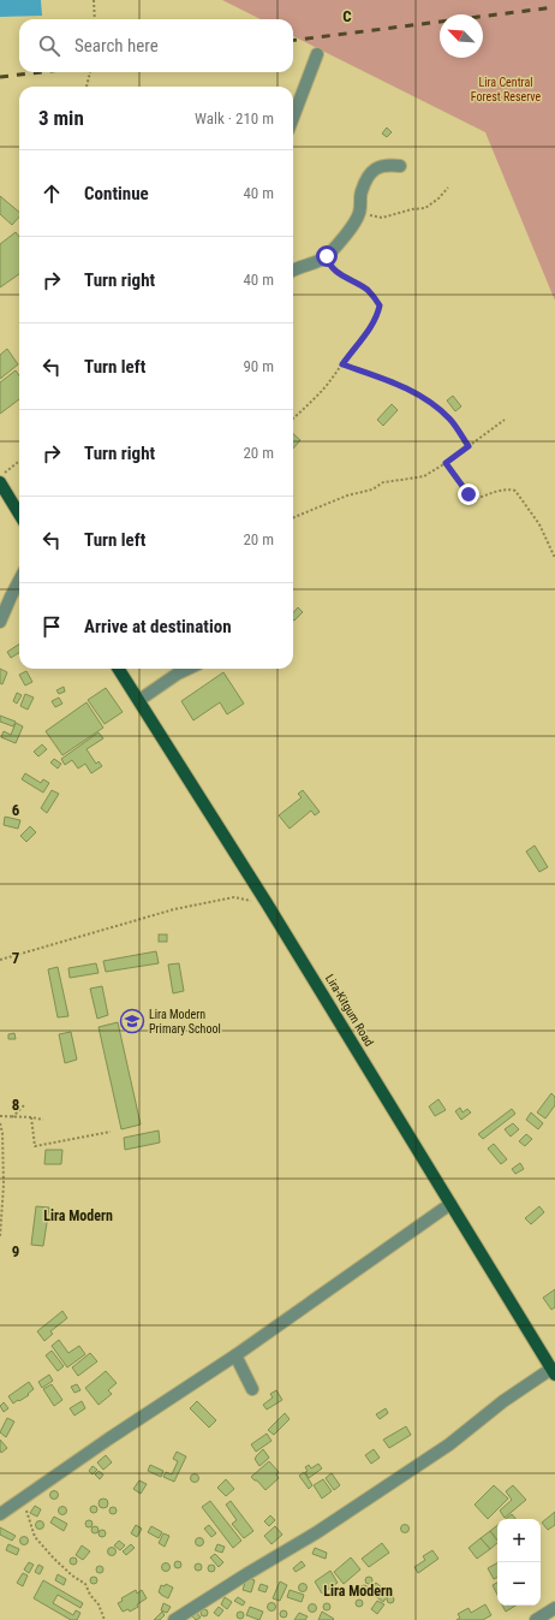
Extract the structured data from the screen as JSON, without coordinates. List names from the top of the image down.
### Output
{
  "streets": {
    "main road": ["Lira-Kitgum Road"]
  },
  "districts": ["Lira Modern", "Lira Modern"],
  "parks": ["Lira Central Forest Reserve"],
  "places": {
    "school or university": ["Lira Modern Primary School"]
  },
  "north": "top left",
  "page": {
    "search": "Search here",
    "heading": ["3 min", "Walk · 210 m"],
    "list": [
      ["Continue", "40 m"],
      ["Turn right", "40 m"],
      ["Turn left", "90 m"],
      ["Turn right", "20 m"],
      ["Turn left", "20 m"],
      "Arrive at destination"
    ],
    "map_buttons": ["+", "−"]
  },
  "grid": {
    "columns": ["C"],
    "rows": [
      "6",
      "7",
      "8",
      "9"
    ]
  }
}
